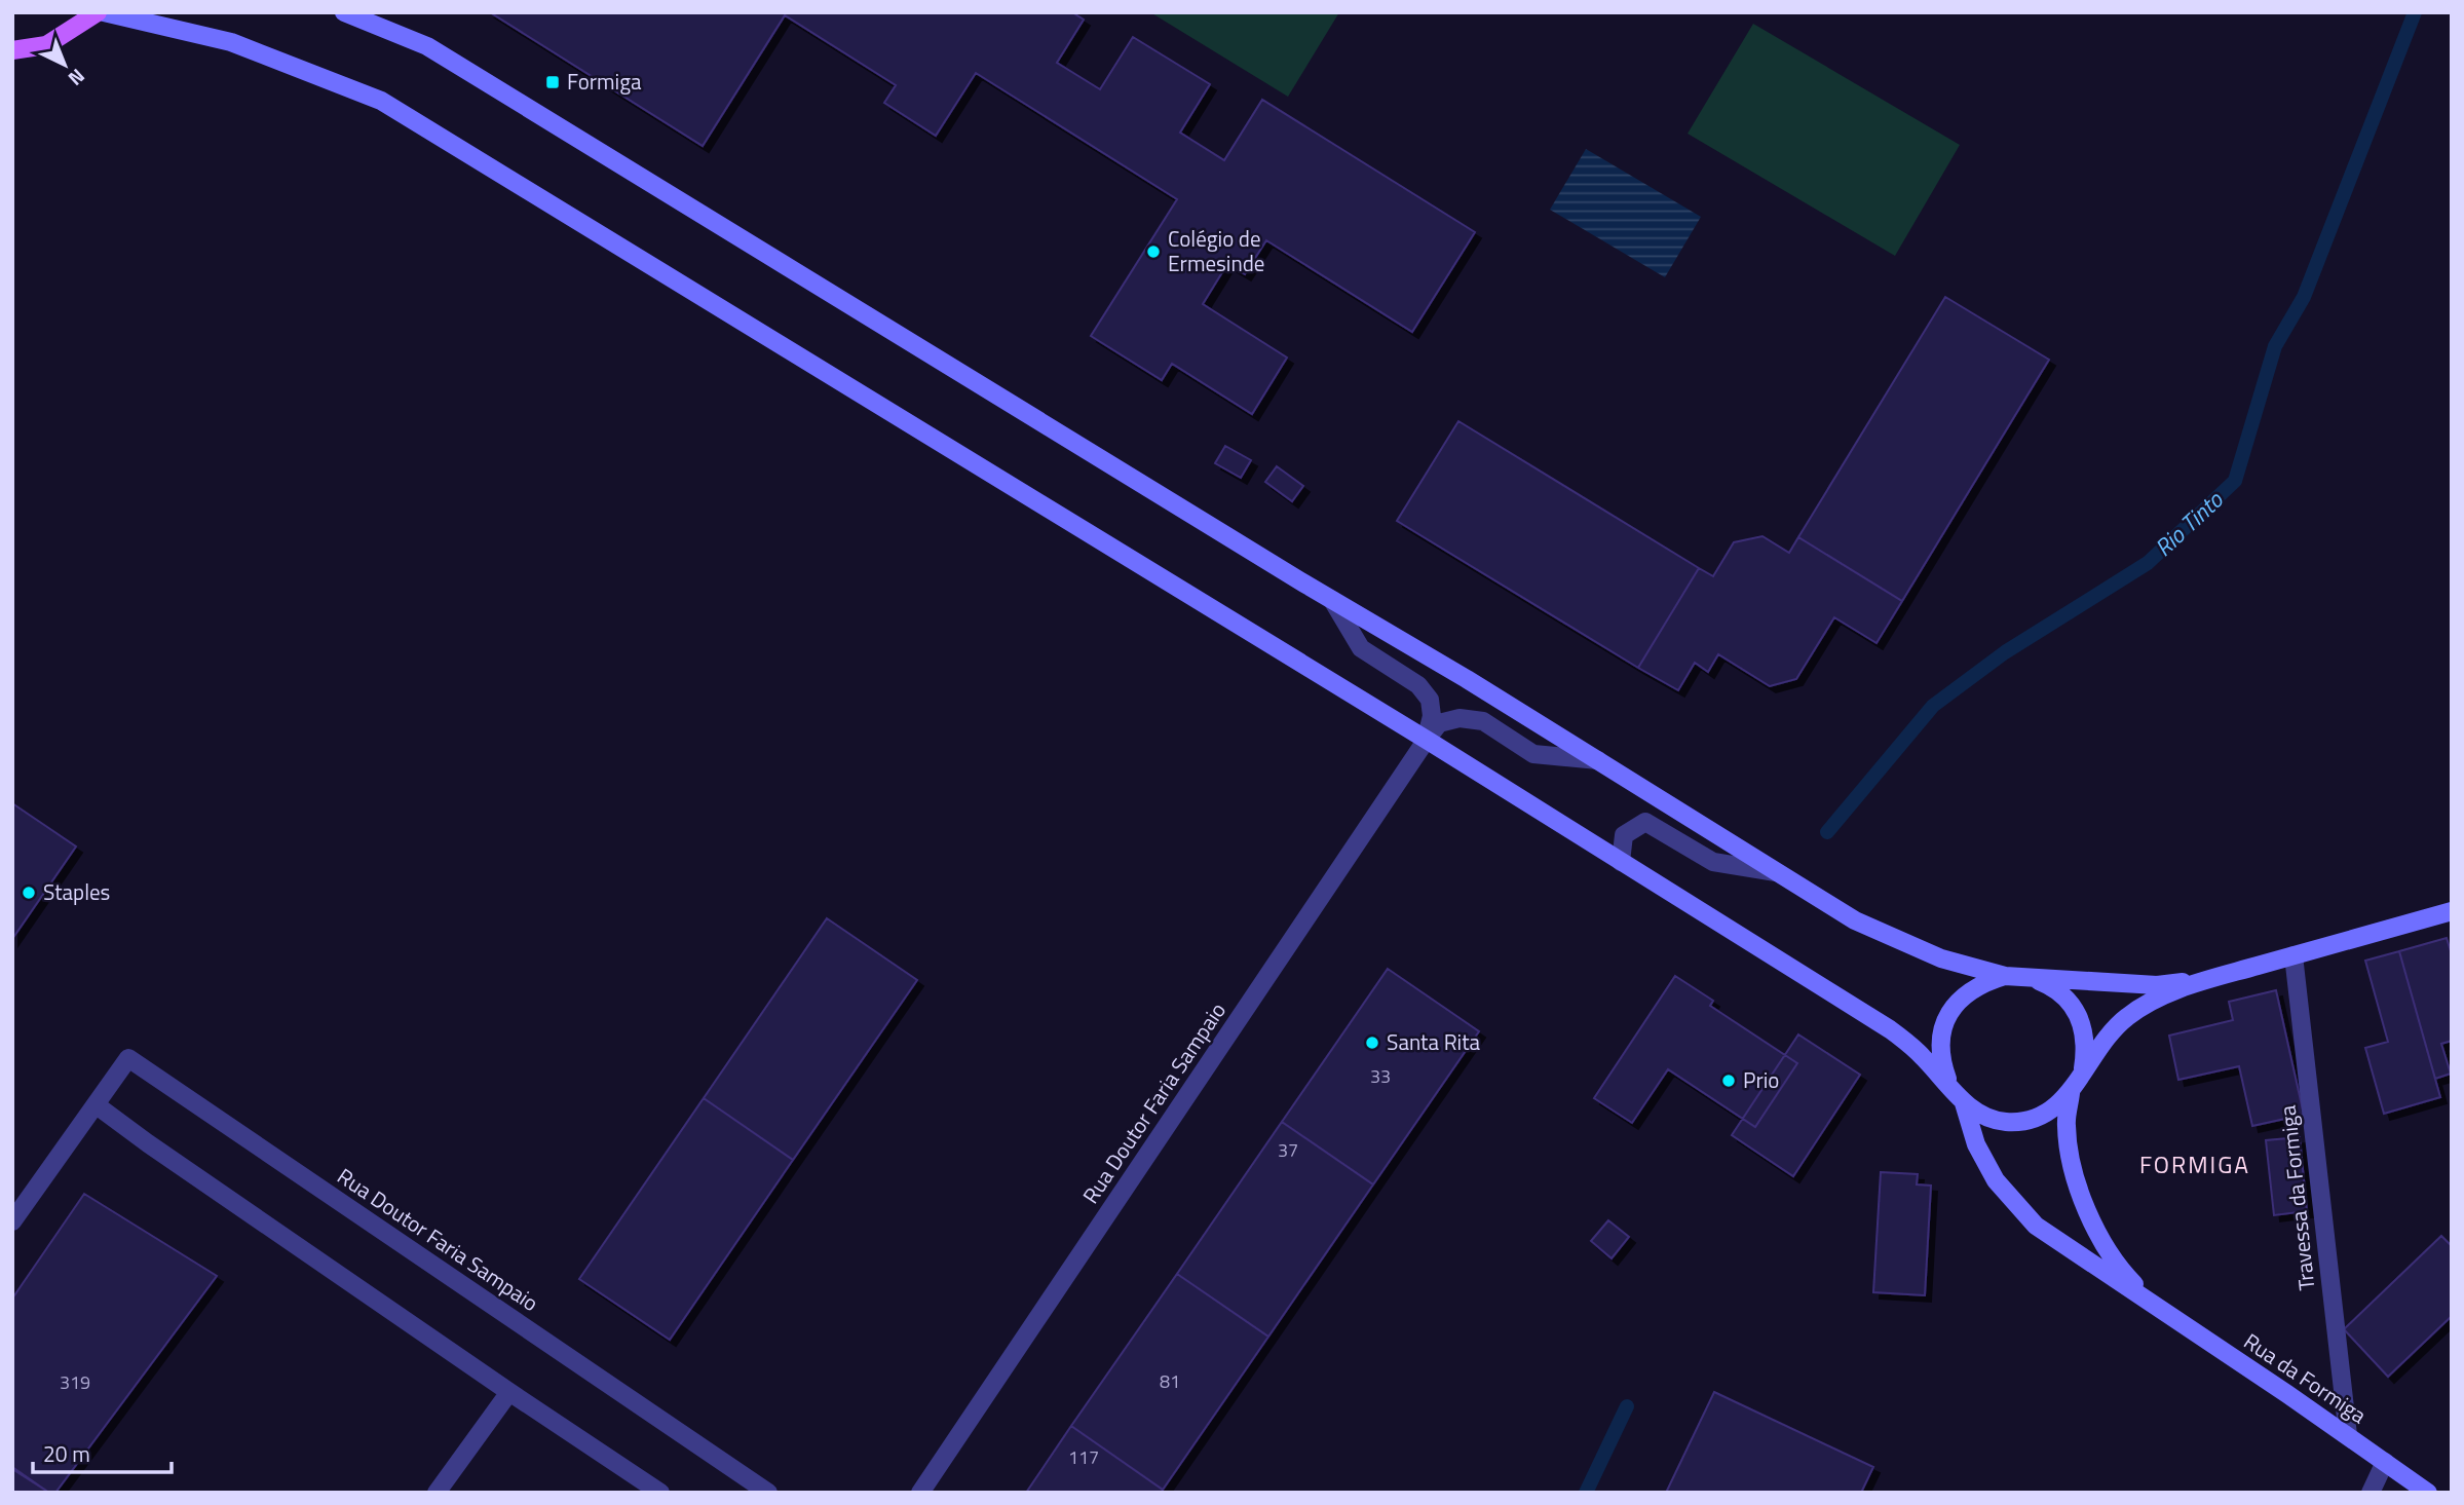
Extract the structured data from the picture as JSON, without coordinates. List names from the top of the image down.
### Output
{
  "streets": {
    "main road": ["Rua da Formiga"],
    "street": ["Rua Doutor Faria Sampaio", "Travessa da Formiga"]
  },
  "crossings": [
    ["Travessa da Formiga", "Rua da Formiga"]
  ],
  "districts": ["FORMIGA"],
  "water": ["Rio Tinto"],
  "places": {
    "transit": ["Formiga"],
    "other": [
      "Colégio de Ermesinde",
      "Staples",
      "Santa Rita",
      "Prio"
    ]
  },
  "house_numbers": [
    "33",
    "37",
    "81",
    "319",
    "117"
  ],
  "scale_bar": "20 m",
  "north": "bottom right"
}
